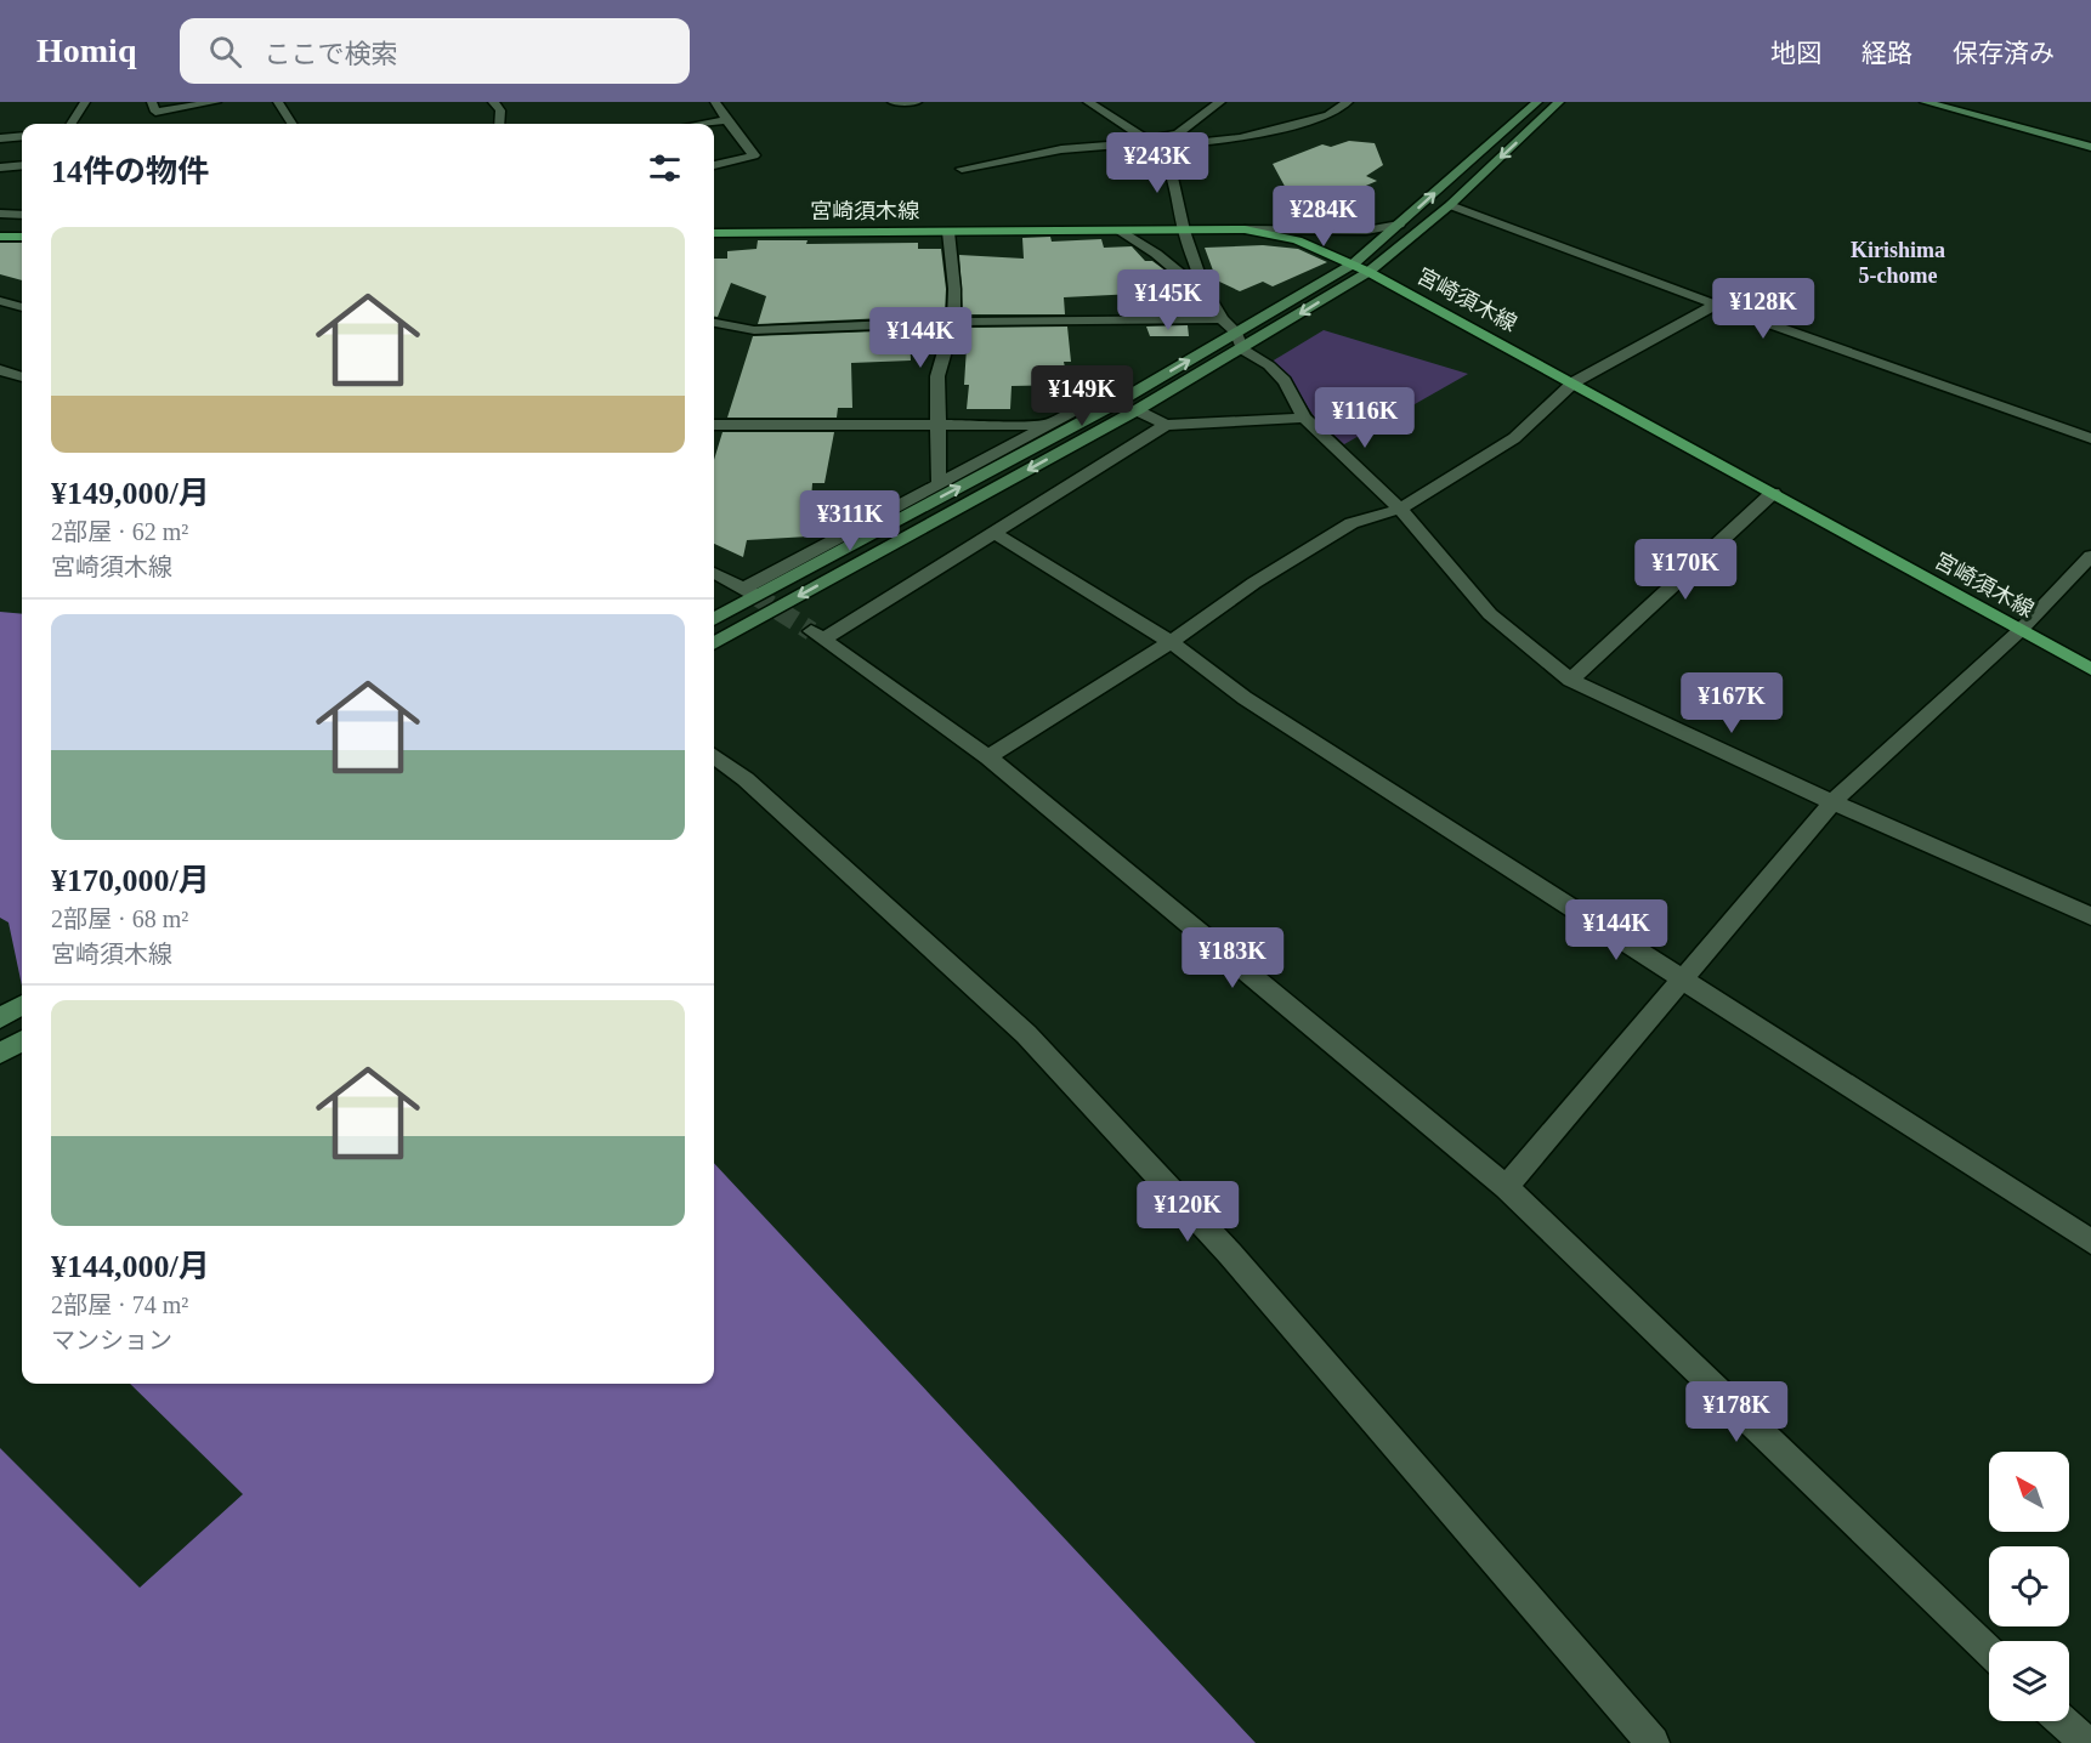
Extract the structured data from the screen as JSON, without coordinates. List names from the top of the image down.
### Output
{
  "streets": {
    "main road": ["宮崎須木線"]
  },
  "districts": ["Kirishima 5-chome"],
  "north": "top left",
  "page": {
    "header": "Homiq",
    "search": "ここで検索",
    "nav": ["地図", "経路", "保存済み"],
    "heading": "14件の物件",
    "price": [
      "¥243K",
      "¥284K",
      "¥145K",
      "¥128K",
      "¥144K",
      "¥149K",
      "¥116K",
      "¥311K",
      "¥170K",
      "¥167K",
      "¥144K",
      "¥183K",
      "¥120K",
      "¥178K"
    ],
    "list": [
      {
        "name": "¥149,000/月",
        "note": "2部屋 · 62 m² · 宮崎須木線"
      },
      {
        "name": "¥170,000/月",
        "note": "2部屋 · 68 m² · 宮崎須木線"
      },
      {
        "name": "¥144,000/月",
        "note": "2部屋 · 74 m² · マンション"
      }
    ]
  }
}
